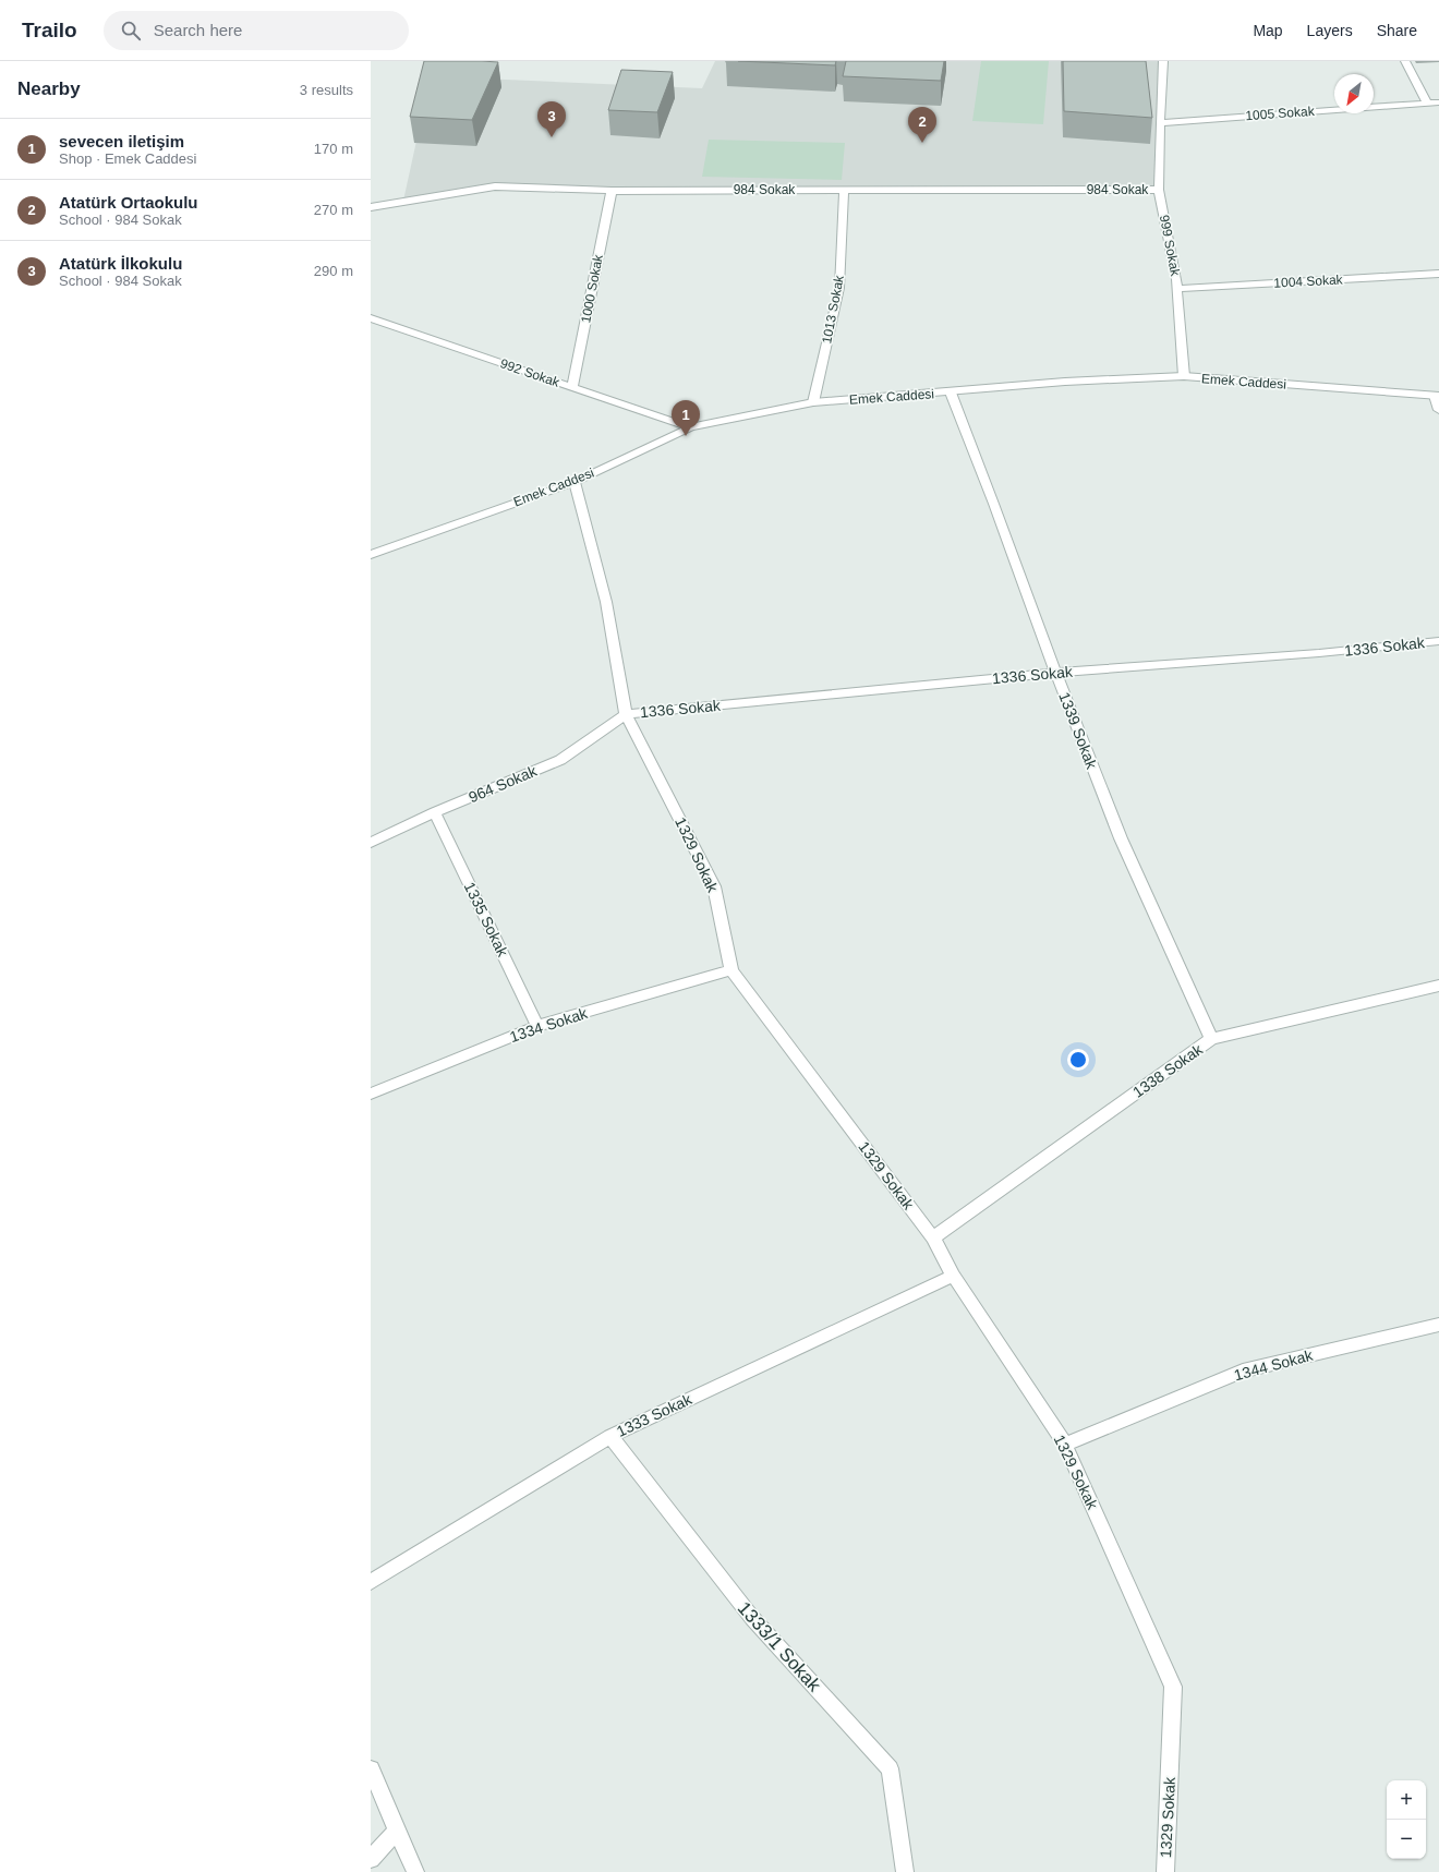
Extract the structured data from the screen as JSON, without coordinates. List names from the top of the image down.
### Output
{
  "streets": {
    "street": [
      "1005 Sokak",
      "984 Sokak",
      "999 Sokak",
      "1004 Sokak",
      "1000 Sokak",
      "1013 Sokak",
      "992 Sokak",
      "Emek Caddesi",
      "1336 Sokak",
      "1339 Sokak",
      "964 Sokak",
      "1329 Sokak",
      "1335 Sokak",
      "1334 Sokak",
      "1338 Sokak",
      "1344 Sokak",
      "1333 Sokak",
      "1333/1 Sokak"
    ]
  },
  "crossings": [
    ["1005 Sokak", "999 Sokak"],
    ["984 Sokak", "999 Sokak"],
    ["984 Sokak", "1000 Sokak"],
    ["984 Sokak", "1013 Sokak"],
    ["999 Sokak", "1004 Sokak"],
    ["999 Sokak", "Emek Caddesi"],
    ["1000 Sokak", "992 Sokak"],
    ["1013 Sokak", "Emek Caddesi"],
    ["992 Sokak", "Emek Caddesi"],
    ["Emek Caddesi", "1339 Sokak"],
    ["Emek Caddesi", "1329 Sokak"],
    ["1336 Sokak", "1339 Sokak"],
    ["1336 Sokak", "964 Sokak"],
    ["1336 Sokak", "1329 Sokak"],
    ["1339 Sokak", "1338 Sokak"],
    ["964 Sokak", "1329 Sokak"],
    ["964 Sokak", "1335 Sokak"],
    ["1329 Sokak", "1334 Sokak"],
    ["1329 Sokak", "1338 Sokak"],
    ["1329 Sokak", "1344 Sokak"],
    ["1329 Sokak", "1333 Sokak"],
    ["1335 Sokak", "1334 Sokak"],
    ["1333 Sokak", "1333/1 Sokak"]
  ],
  "north": "bottom left",
  "page": {
    "header": "Trailo",
    "search": "Search here",
    "nav": ["Map", "Layers", "Share"],
    "heading": ["Nearby", "3 results"],
    "pins": ["3", "2", "1"],
    "list": [
      {
        "mark": "1",
        "name": "sevecen iletişim",
        "note": "Shop · Emek Caddesi",
        "value": "170 m"
      },
      {
        "mark": "2",
        "name": "Atatürk Ortaokulu",
        "note": "School · 984 Sokak",
        "value": "270 m"
      },
      {
        "mark": "3",
        "name": "Atatürk İlkokulu",
        "note": "School · 984 Sokak",
        "value": "290 m"
      }
    ],
    "map_buttons": ["+", "−"]
  }
}
